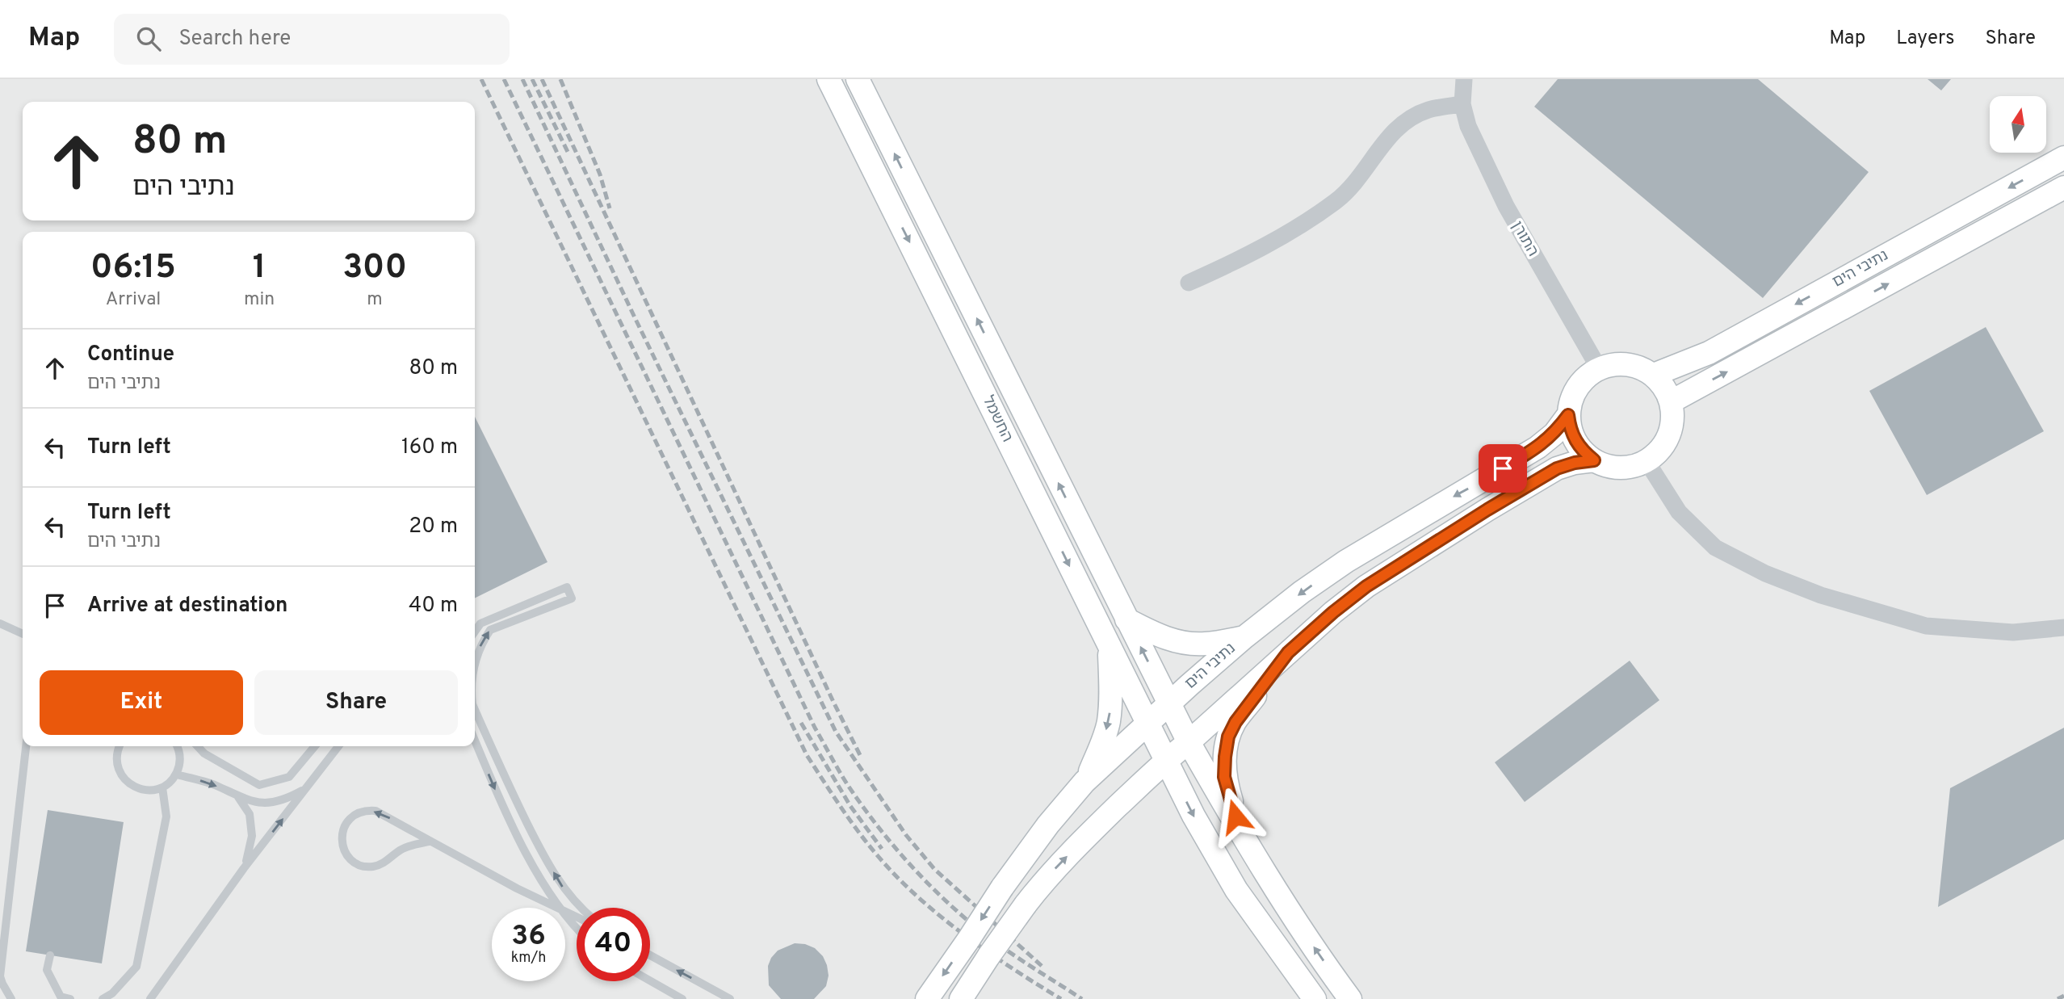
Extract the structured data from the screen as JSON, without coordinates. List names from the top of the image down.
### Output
{
  "streets": {
    "street": ["התורן", "נתיבי הים", "החשמל"]
  },
  "crossings": [
    ["התורן", "נתיבי הים"],
    ["נתיבי הים", "החשמל"]
  ],
  "north": "top",
  "page": {
    "header": "Map",
    "search": "Search here",
    "nav": ["Map", "Layers", "Share"],
    "turn": ["80 m", "נתיבי הים"],
    "eta": [
      "06:15",
      "Arrival",
      "1",
      "min",
      "300",
      "m"
    ],
    "list": [
      {
        "name": "Continue",
        "note": "נתיבי הים",
        "value": "80 m"
      },
      {
        "name": "Turn left",
        "value": "160 m"
      },
      {
        "name": "Turn left",
        "note": "נתיבי הים",
        "value": "20 m"
      },
      {
        "name": "Arrive at destination",
        "value": "40 m"
      }
    ],
    "buttons": ["Exit", "Share"],
    "speed": "36 km/h",
    "limit": "40"
  }
}
